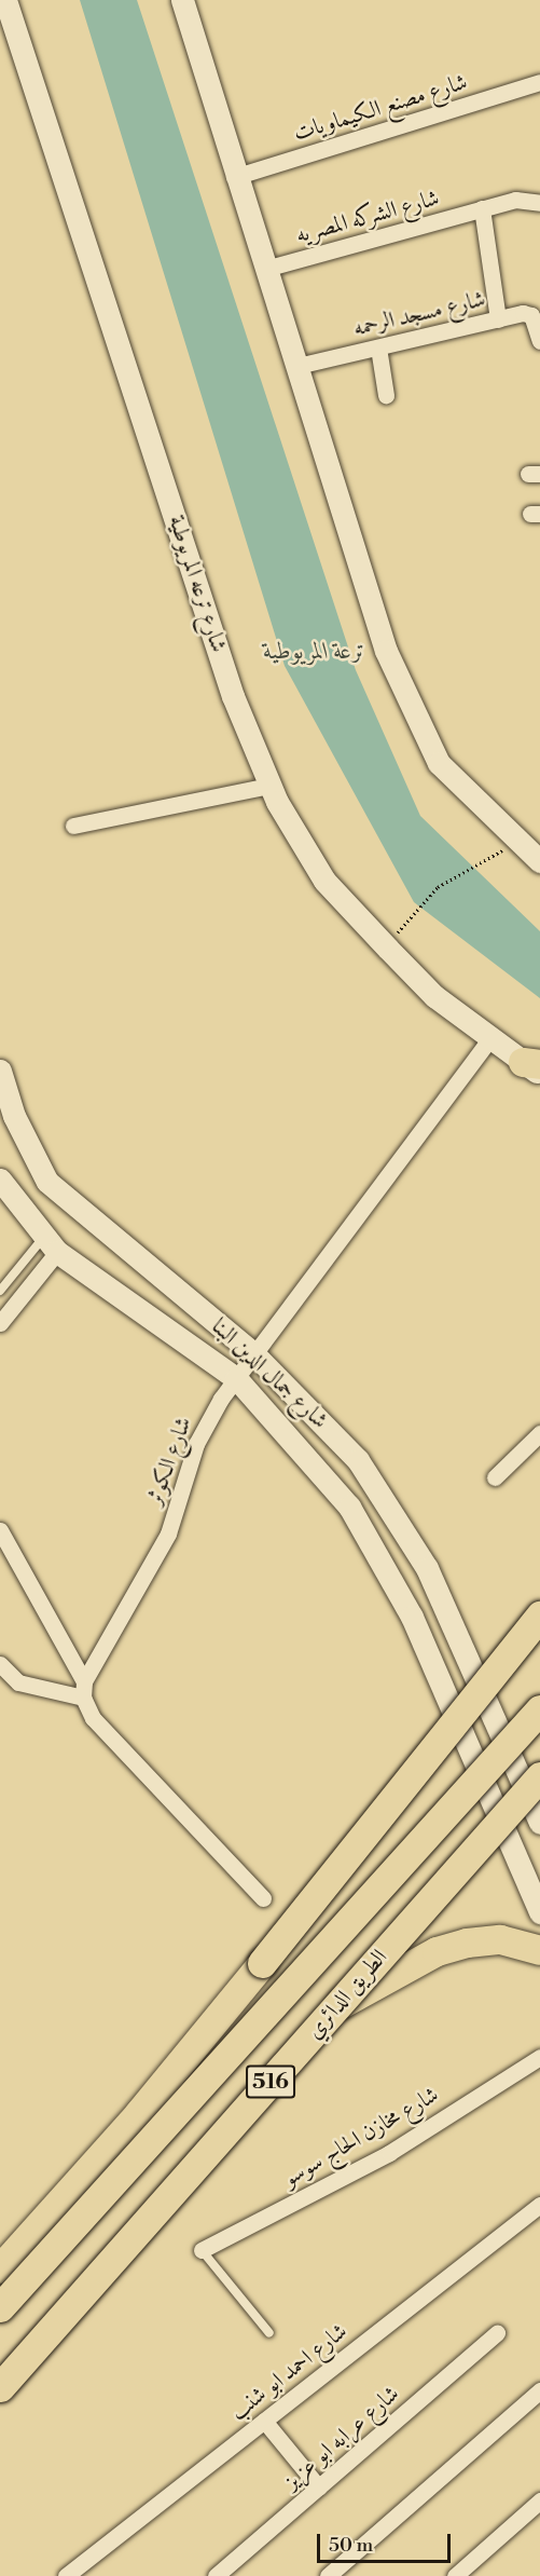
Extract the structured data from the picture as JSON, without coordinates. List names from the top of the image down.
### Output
{
  "streets": {
    "highway": ["الطريق الدائري", "516"],
    "main road": ["شارع ترعه المريوطية", "شارع جمال الدين البنا"],
    "street": [
      "شارع مصنع الكيماويات",
      "شارع الشركه المصريه",
      "شارع مسجد الرحمه",
      "شارع الكوثر",
      "شارع مخازن الحاج سوسو",
      "شارع احمد ابو شنب",
      "شارع عرابه ابو عزيز"
    ]
  },
  "crossings": [
    ["شارع ترعه المريوطية", "شارع الكوثر"],
    ["شارع جمال الدين البنا", "شارع الكوثر"]
  ],
  "water": ["ترعة المريوطية"],
  "scale_bar": "50 m"
}
